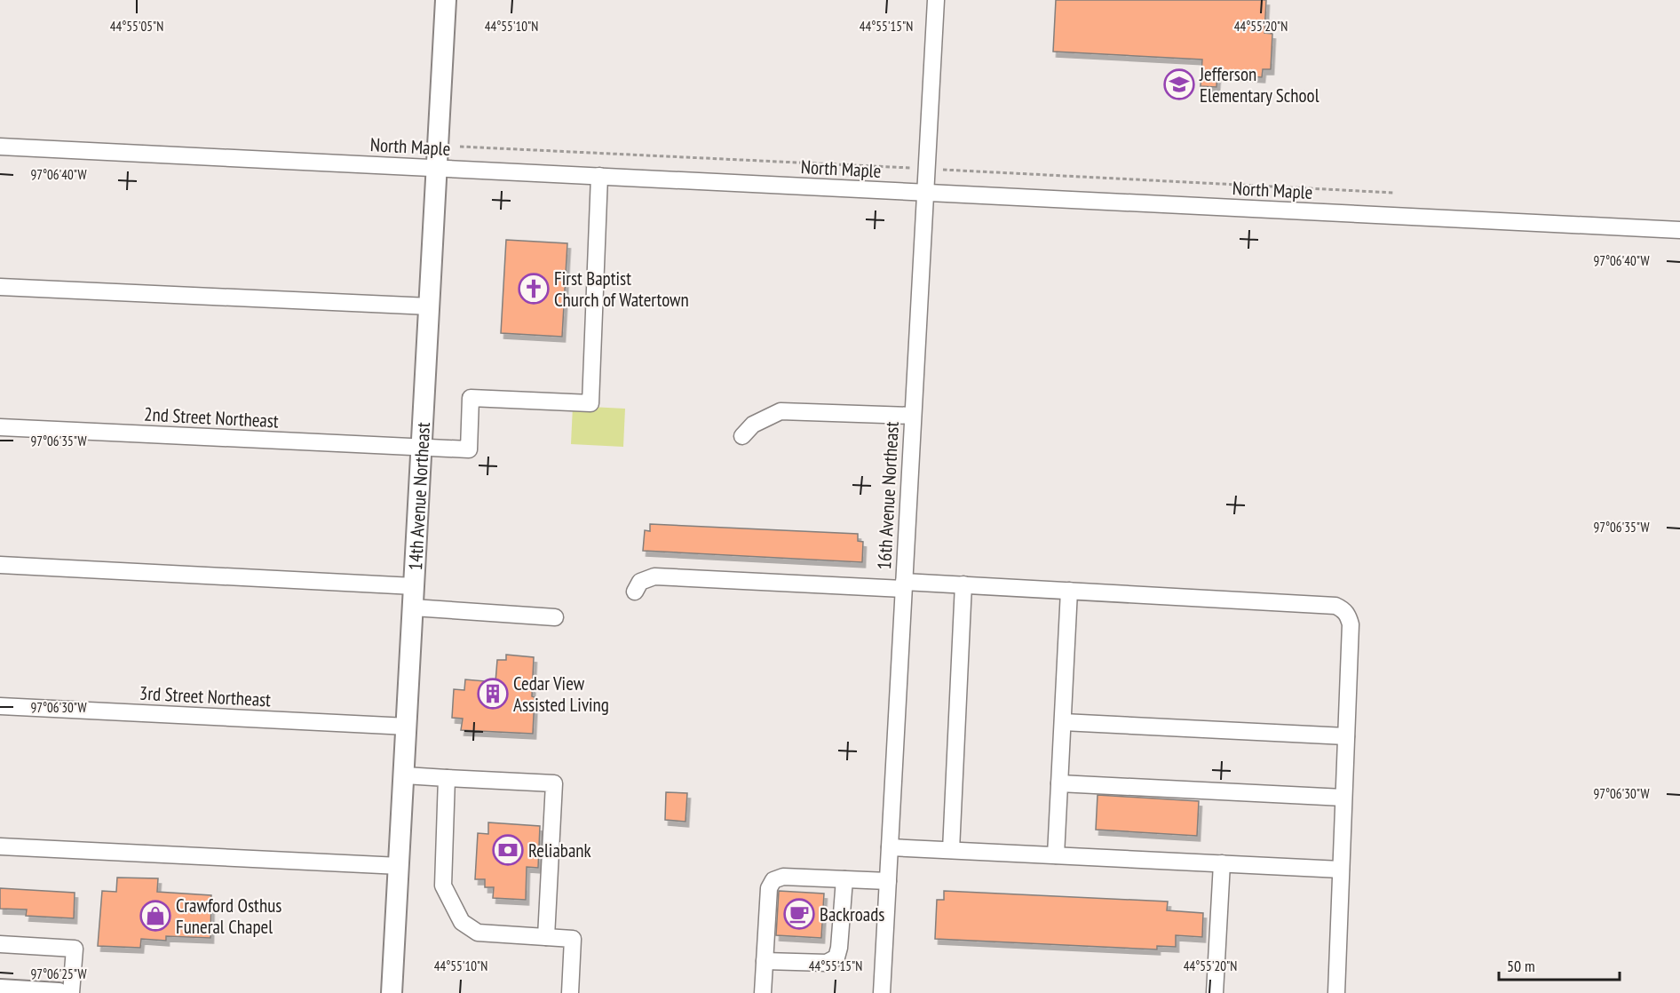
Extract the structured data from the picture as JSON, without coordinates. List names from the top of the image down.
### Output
{
  "streets": {
    "main road": ["14th Avenue Northeast"],
    "street": [
      "North Maple",
      "2nd Street Northeast",
      "16th Avenue Northeast",
      "3rd Street Northeast"
    ]
  },
  "crossings": [
    ["North Maple", "2nd Street Northeast"],
    ["North Maple", "16th Avenue Northeast"],
    ["North Maple", "14th Avenue Northeast"],
    ["2nd Street Northeast", "14th Avenue Northeast"],
    ["14th Avenue Northeast", "3rd Street Northeast"]
  ],
  "places": {
    "school or university": ["Jefferson Elementary School"],
    "church": ["First Baptist Church of Watertown"],
    "building": ["Cedar View Assisted Living"],
    "bank": ["Reliabank"],
    "cafe": ["Backroads"],
    "shop": ["Crawford Osthus Funeral Chapel"]
  },
  "scale_bar": "50 m",
  "coordinates": [
    "44°55'05\"N",
    "44°55'10\"N",
    "44°55'15\"N",
    "44°55'20\"N",
    "97°06'40\"W",
    "97°06'35\"W",
    "97°06'30\"W",
    "97°06'25\"W"
  ]
}
